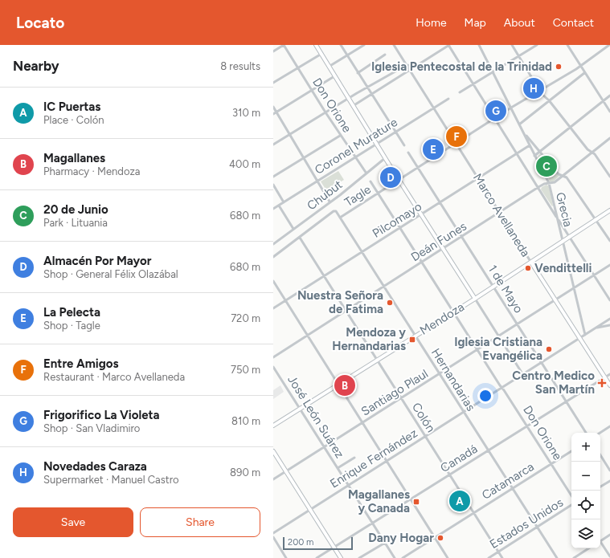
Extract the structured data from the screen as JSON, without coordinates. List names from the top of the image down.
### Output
{
  "streets": {
    "street": [
      "Don Orione",
      "Coronel Murature",
      "Chubut",
      "Tagle",
      "Grecia",
      "Marco Avellaneda",
      "Pilcomayo",
      "Deán Funes",
      "1 de Mayo",
      "Mendoza",
      "Hernandarias",
      "Santiago Plaul",
      "José León Suárez",
      "Colón",
      "Enrique Fernández",
      "Canadá",
      "Catamarca",
      "Estados Unidos"
    ]
  },
  "crossings": [
    ["Don Orione", "Coronel Murature"],
    ["Don Orione", "Chubut"],
    ["Don Orione", "Tagle"],
    ["Don Orione", "Pilcomayo"],
    ["Don Orione", "Deán Funes"],
    ["Don Orione", "Mendoza"],
    ["Don Orione", "Santiago Plaul"],
    ["Don Orione", "Enrique Fernández"],
    ["Don Orione", "Canadá"],
    ["Don Orione", "Catamarca"],
    ["Coronel Murature", "Marco Avellaneda"],
    ["Chubut", "Hernandarias"],
    ["Chubut", "Colón"],
    ["Tagle", "Grecia"],
    ["Tagle", "Marco Avellaneda"],
    ["Tagle", "1 de Mayo"],
    ["Tagle", "Hernandarias"],
    ["Grecia", "Pilcomayo"],
    ["Grecia", "Deán Funes"],
    ["Grecia", "Mendoza"],
    ["Grecia", "Santiago Plaul"],
    ["Grecia", "Enrique Fernández"],
    ["Marco Avellaneda", "Pilcomayo"],
    ["Marco Avellaneda", "Deán Funes"],
    ["Marco Avellaneda", "Mendoza"],
    ["Marco Avellaneda", "Santiago Plaul"],
    ["Marco Avellaneda", "Enrique Fernández"],
    ["Marco Avellaneda", "Canadá"],
    ["Pilcomayo", "1 de Mayo"],
    ["Pilcomayo", "Hernandarias"],
    ["Pilcomayo", "Colón"],
    ["Deán Funes", "1 de Mayo"],
    ["Deán Funes", "Hernandarias"],
    ["Deán Funes", "Colón"],
    ["1 de Mayo", "Mendoza"],
    ["1 de Mayo", "Santiago Plaul"],
    ["1 de Mayo", "Enrique Fernández"],
    ["1 de Mayo", "Canadá"],
    ["Mendoza", "Hernandarias"],
    ["Mendoza", "José León Suárez"],
    ["Mendoza", "Colón"],
    ["Hernandarias", "Santiago Plaul"],
    ["Hernandarias", "Enrique Fernández"],
    ["Hernandarias", "Canadá"],
    ["Hernandarias", "Catamarca"],
    ["Hernandarias", "Estados Unidos"],
    ["Santiago Plaul", "José León Suárez"],
    ["Santiago Plaul", "Colón"],
    ["José León Suárez", "Enrique Fernández"],
    ["José León Suárez", "Canadá"],
    ["Colón", "Enrique Fernández"],
    ["Colón", "Canadá"],
    ["Colón", "Catamarca"],
    ["Colón", "Estados Unidos"]
  ],
  "places": {
    "other": [
      "Iglesia Pentecostal de la Trinidad",
      "Vendittelli",
      "Nuestra Señora de Fatima",
      "Iglesia Cristiana Evangélica",
      "Dany Hogar"
    ],
    "transit": ["Mendoza y Hernandarias", "Magallanes y Canada"],
    "health": ["Centro Medico San Martín"]
  },
  "scale_bar": "200 m",
  "page": {
    "header": "Locato",
    "nav": [
      "Home",
      "Map",
      "About",
      "Contact"
    ],
    "heading": ["Nearby", "8 results"],
    "pins": [
      "H",
      "G",
      "F",
      "E",
      "C",
      "D",
      "B",
      "A"
    ],
    "list": [
      {
        "mark": "A",
        "name": "IC Puertas",
        "note": "Place · Colón",
        "value": "310 m"
      },
      {
        "mark": "B",
        "name": "Magallanes",
        "note": "Pharmacy · Mendoza",
        "value": "400 m"
      },
      {
        "mark": "C",
        "name": "20 de Junio",
        "note": "Park · Lituania",
        "value": "680 m"
      },
      {
        "mark": "D",
        "name": "Almacén Por Mayor",
        "note": "Shop · General Félix Olazábal",
        "value": "680 m"
      },
      {
        "mark": "E",
        "name": "La Pelecta",
        "note": "Shop · Tagle",
        "value": "720 m"
      },
      {
        "mark": "F",
        "name": "Entre Amigos",
        "note": "Restaurant · Marco Avellaneda",
        "value": "750 m"
      },
      {
        "mark": "G",
        "name": "Frigorifico La Violeta",
        "note": "Shop · San Vladimiro",
        "value": "810 m"
      },
      {
        "mark": "H",
        "name": "Novedades Caraza",
        "note": "Supermarket · Manuel Castro",
        "value": "890 m"
      }
    ],
    "map_buttons": ["+", "−"],
    "buttons": ["Save", "Share"],
    "scale": "200 m"
  }
}
